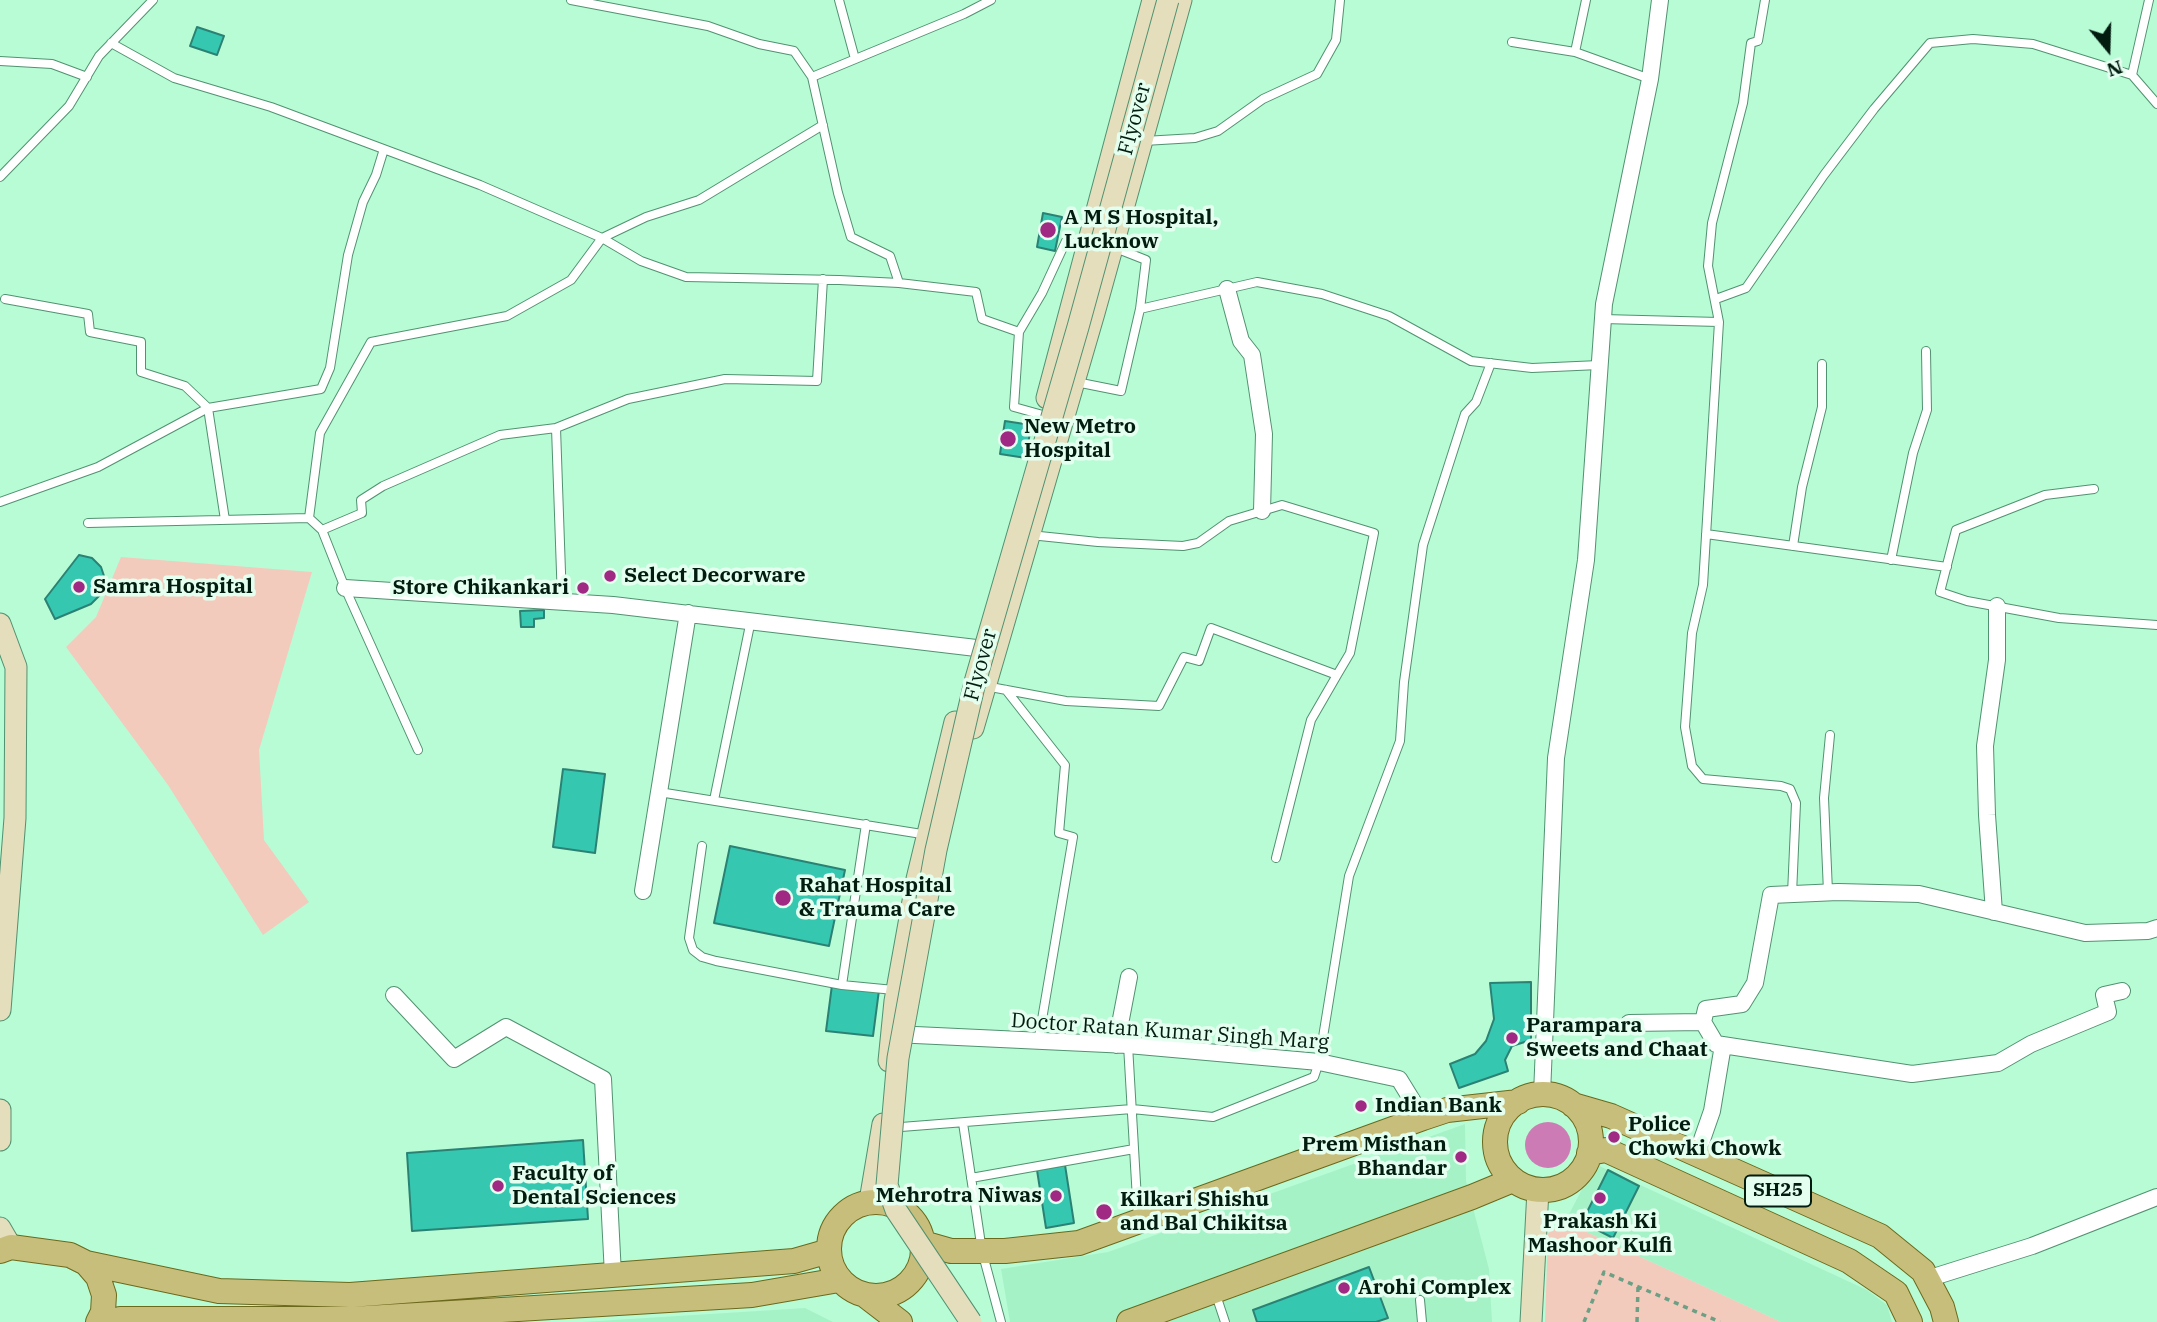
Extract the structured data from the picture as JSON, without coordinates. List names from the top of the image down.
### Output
{
  "streets": {
    "main road": ["Flyover", "SH25"],
    "street": ["Doctor Ratan Kumar Singh Marg"]
  },
  "places": [
    "A M S Hospital, Lucknow",
    "New Metro Hospital",
    "Select Decorware",
    "Samra Hospital",
    "Store Chikankari",
    "Rahat Hospital & Trauma Care",
    "Parampara Sweets and Chaat",
    "Indian Bank",
    "Police Chowki Chowk",
    "Prem Misthan Bhandar",
    "Faculty of Dental Sciences",
    "Mehrotra Niwas",
    "Prakash Ki Mashoor Kulfi",
    "Kilkari Shishu and Bal Chikitsa",
    "Arohi Complex"
  ],
  "north": "bottom"
}
